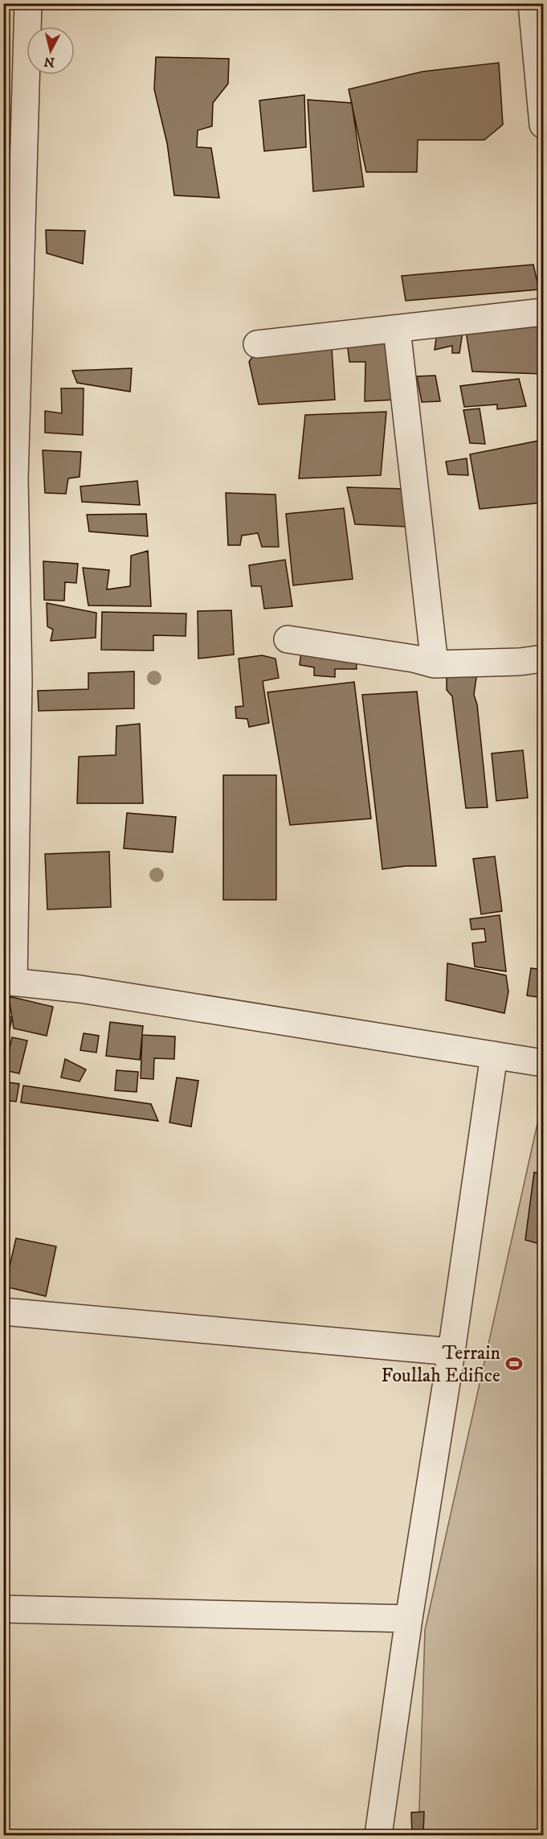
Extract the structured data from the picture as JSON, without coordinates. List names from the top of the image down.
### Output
{
  "places": {
    "sports": ["Terrain Foullah Edifice"]
  },
  "north": "bottom"
}
